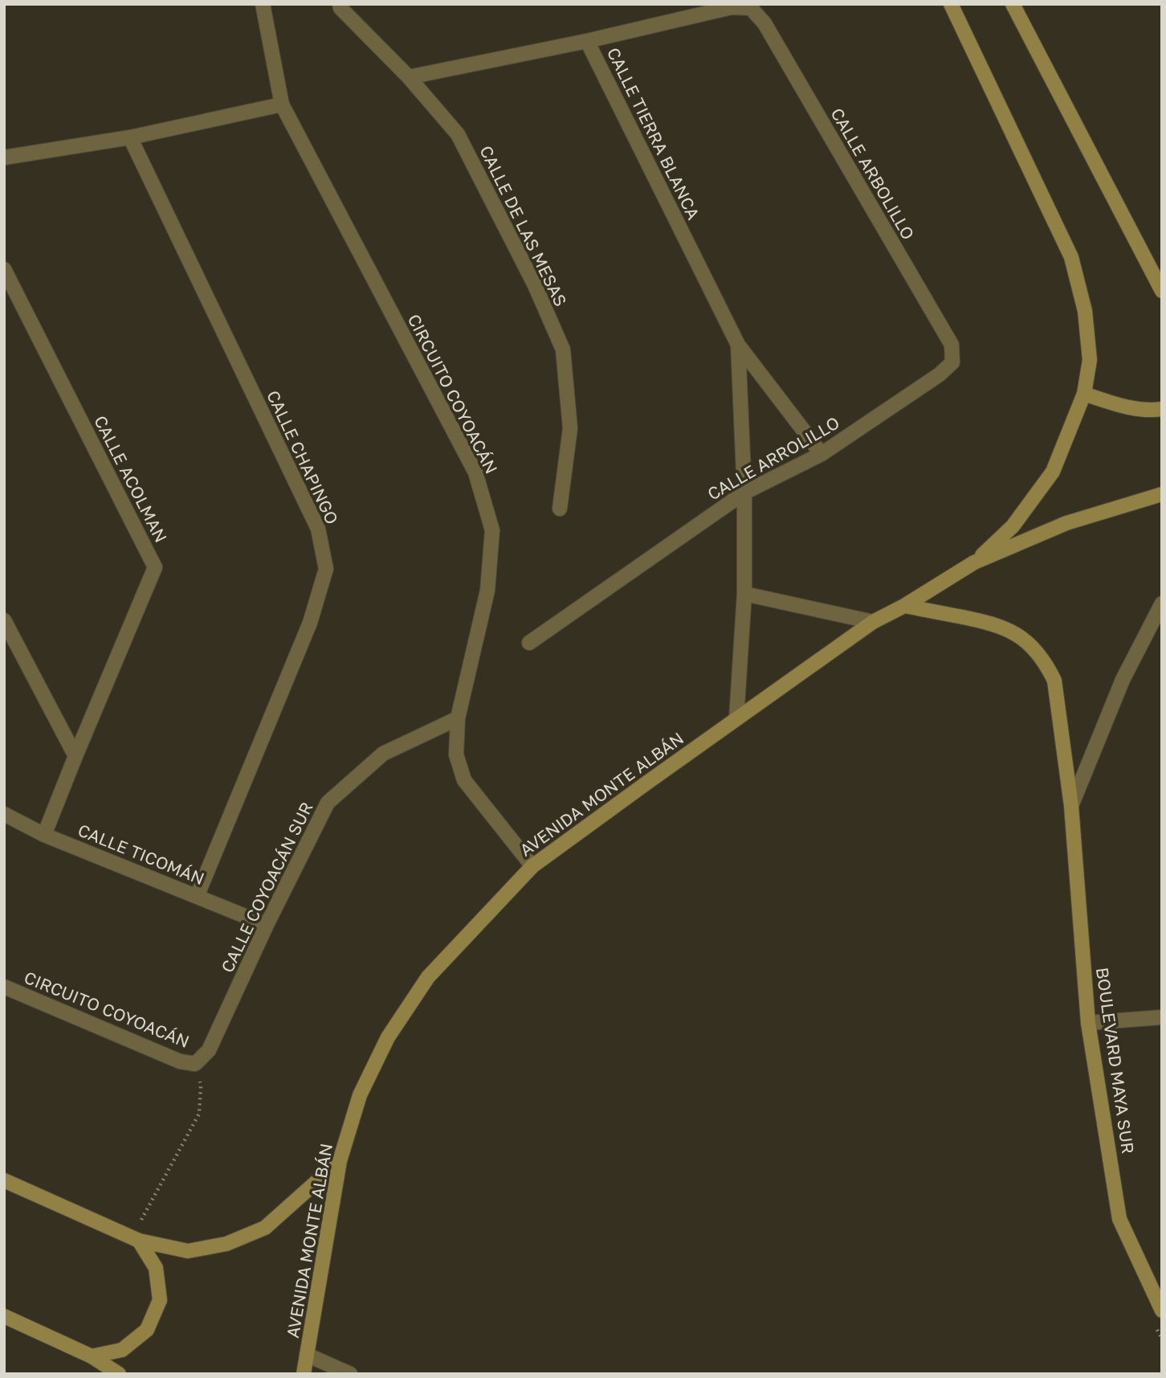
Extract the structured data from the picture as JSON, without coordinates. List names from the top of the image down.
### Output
{
  "streets": {
    "street": [
      "CALLE TIERRA BLANCA",
      "CALLE ARBOLILLO",
      "CALLE DE LAS MESAS",
      "CIRCUITO COYOACÁN",
      "CALLE CHAPINGO",
      "CALLE ARROLILLO",
      "CALLE ACOLMAN",
      "AVENIDA MONTE ALBÁN",
      "CALLE TICOMÁN",
      "CALLE COYOACÁN SUR",
      "BOULEVARD MAYA SUR"
    ]
  },
  "crossings": [
    ["CALLE TIERRA BLANCA", "CALLE ARBOLILLO"],
    ["CALLE TIERRA BLANCA", "CALLE DE LAS MESAS"],
    ["CALLE TIERRA BLANCA", "CALLE ARROLILLO"],
    ["CALLE TIERRA BLANCA", "AVENIDA MONTE ALBÁN"],
    ["CALLE ARBOLILLO", "CALLE ARROLILLO"],
    ["CIRCUITO COYOACÁN", "AVENIDA MONTE ALBÁN"],
    ["CIRCUITO COYOACÁN", "CALLE COYOACÁN SUR"],
    ["CALLE CHAPINGO", "CALLE TICOMÁN"],
    ["CALLE ACOLMAN", "CALLE TICOMÁN"],
    ["AVENIDA MONTE ALBÁN", "BOULEVARD MAYA SUR"],
    ["CALLE TICOMÁN", "CALLE COYOACÁN SUR"]
  ]
}
